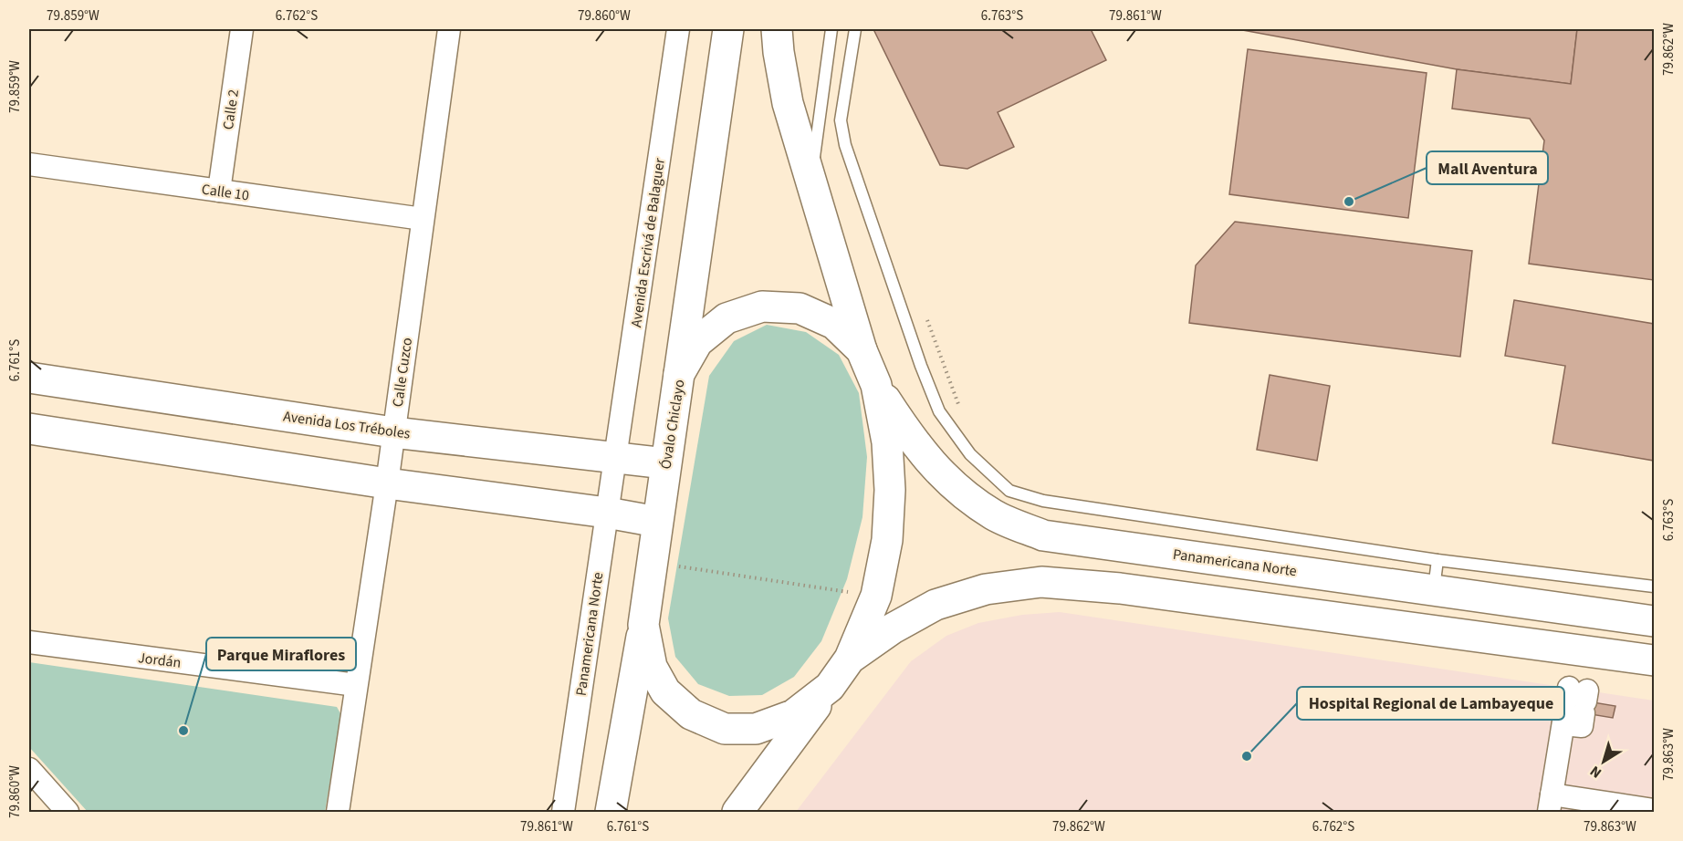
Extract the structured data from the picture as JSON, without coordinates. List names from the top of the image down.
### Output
{
  "streets": {
    "main road": ["Avenida Los Tréboles", "Óvalo Chiclayo", "Panamericana Norte"],
    "street": [
      "Calle 2",
      "Calle 10",
      "Avenida Escrivá de Balaguer",
      "Calle Cuzco",
      "Jordán"
    ]
  },
  "crossings": [
    ["Calle 2", "Calle 10"],
    ["Calle 10", "Calle Cuzco"],
    ["Avenida Escrivá de Balaguer", "Avenida Los Tréboles"],
    ["Avenida Escrivá de Balaguer", "Panamericana Norte"],
    ["Calle Cuzco", "Avenida Los Tréboles"],
    ["Calle Cuzco", "Jordán"],
    ["Avenida Los Tréboles", "Óvalo Chiclayo"],
    ["Avenida Los Tréboles", "Panamericana Norte"],
    ["Óvalo Chiclayo", "Panamericana Norte"]
  ],
  "places": ["Mall Aventura", "Parque Miraflores", "Hospital Regional de Lambayeque"],
  "north": "bottom left",
  "coordinates": [
    "79.859°W",
    "6.762°S",
    "79.860°W",
    "6.763°S",
    "79.861°W",
    "79.862°W",
    "6.761°S",
    "79.863°W"
  ]
}
